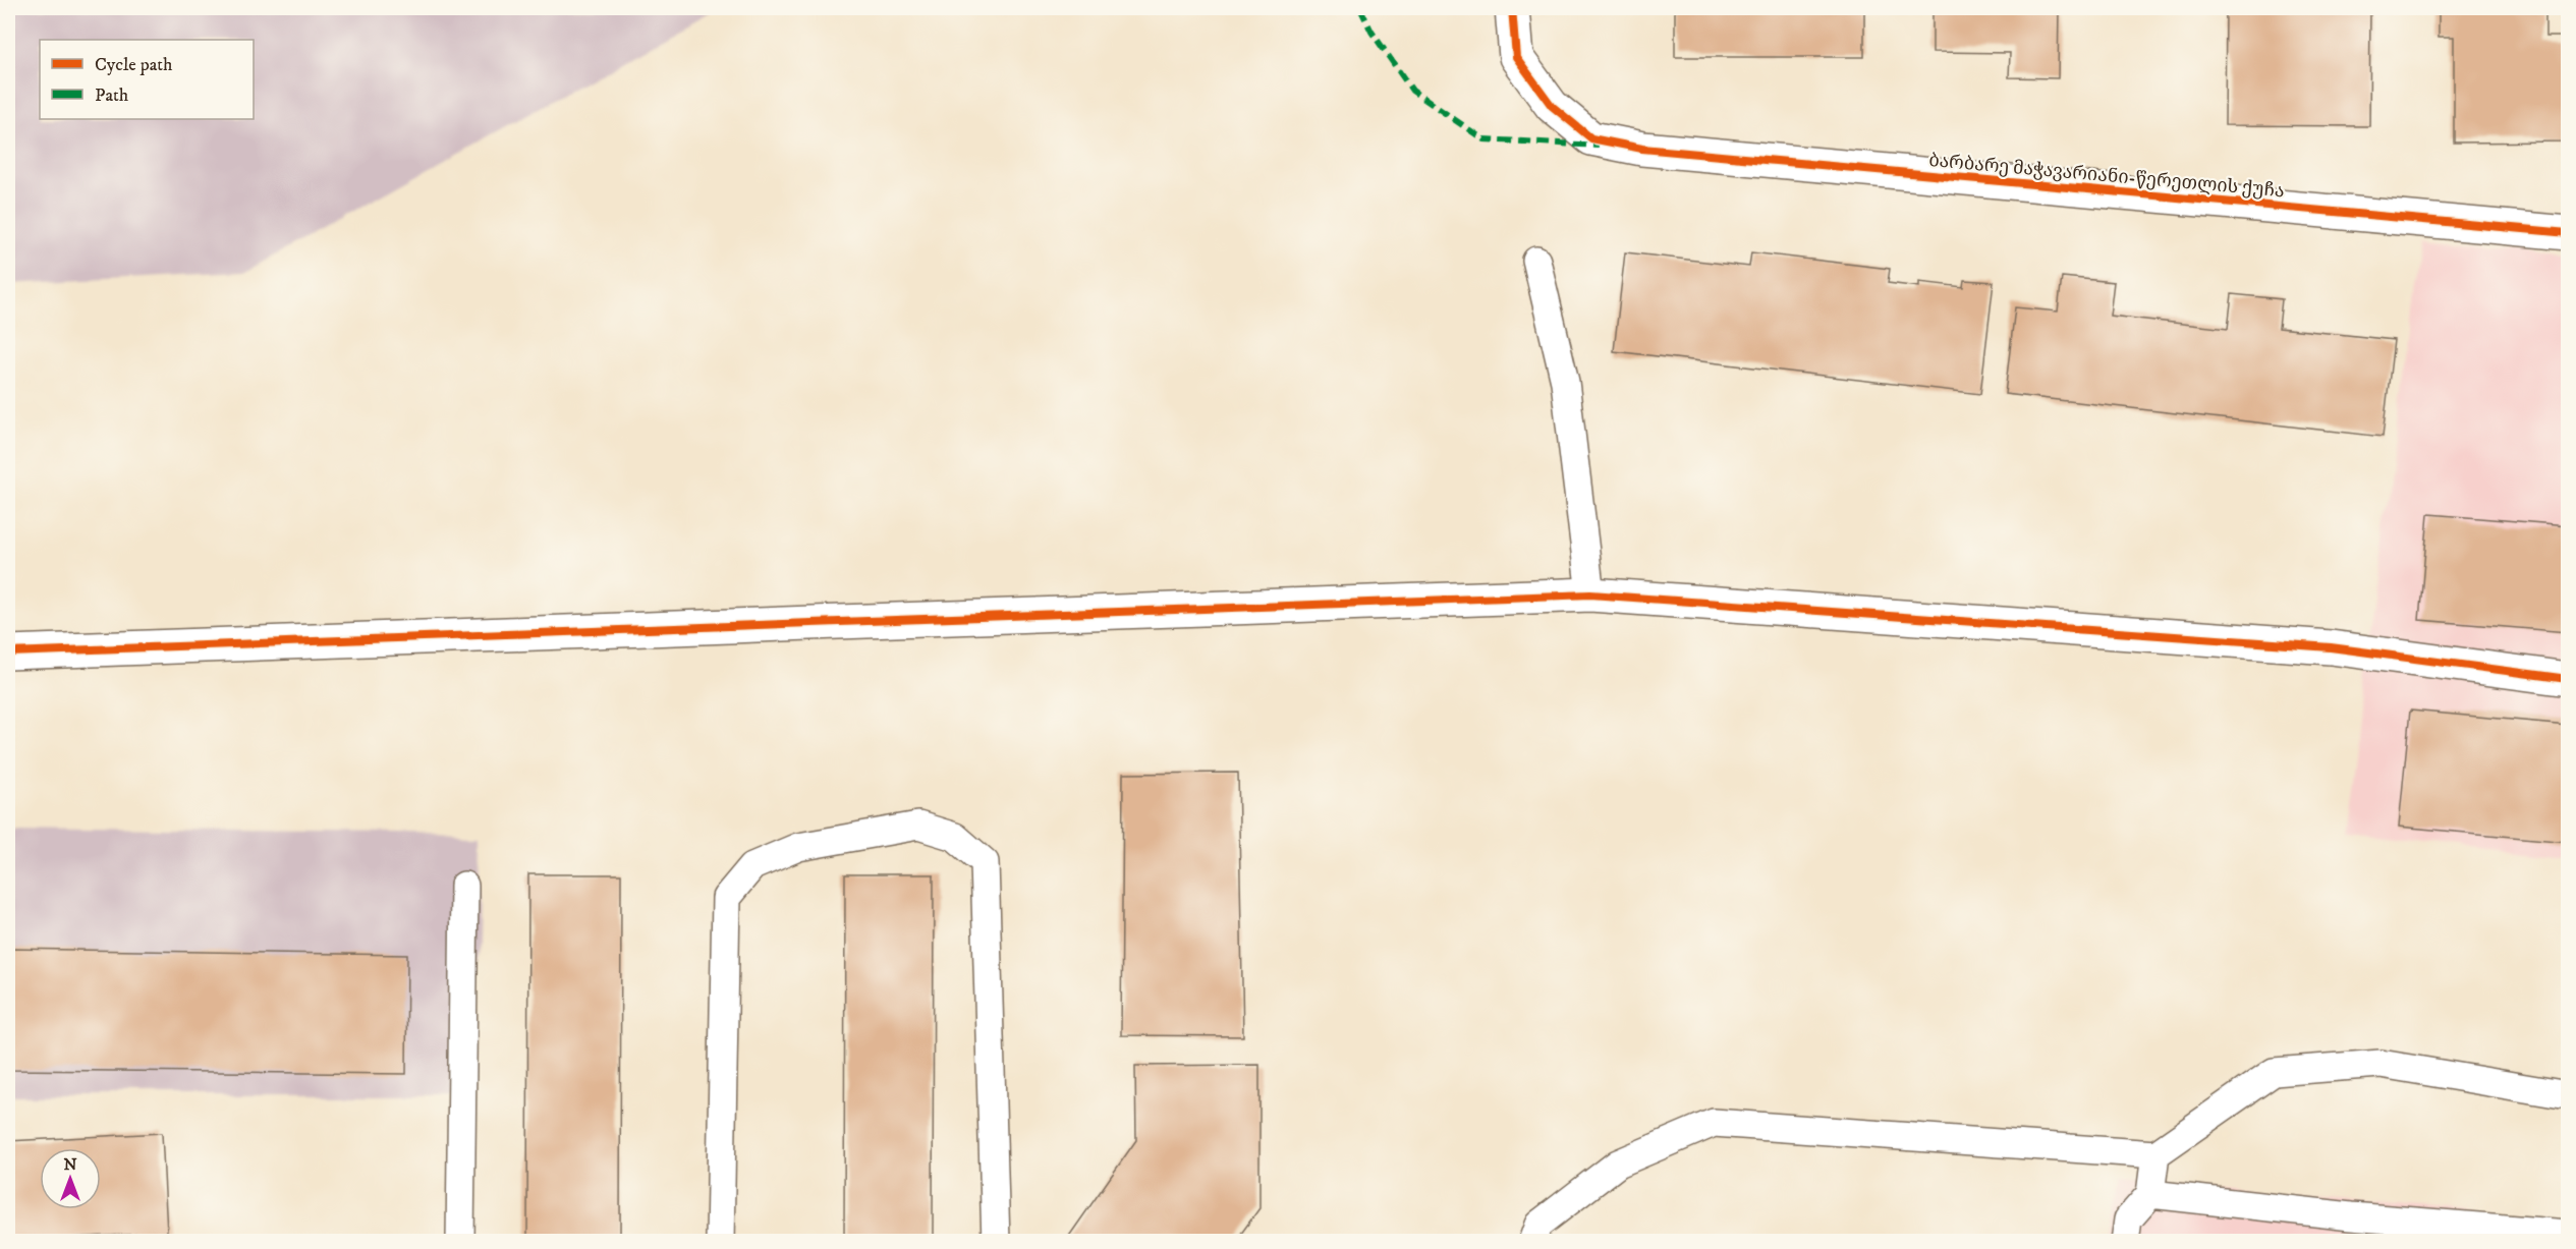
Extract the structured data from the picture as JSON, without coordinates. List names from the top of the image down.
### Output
{
  "streets": {
    "street": ["ბარბარე მაჭავარიანი-წერეთლის ქუჩა"]
  },
  "legend": ["Cycle path", "Path"],
  "north": "top"
}
